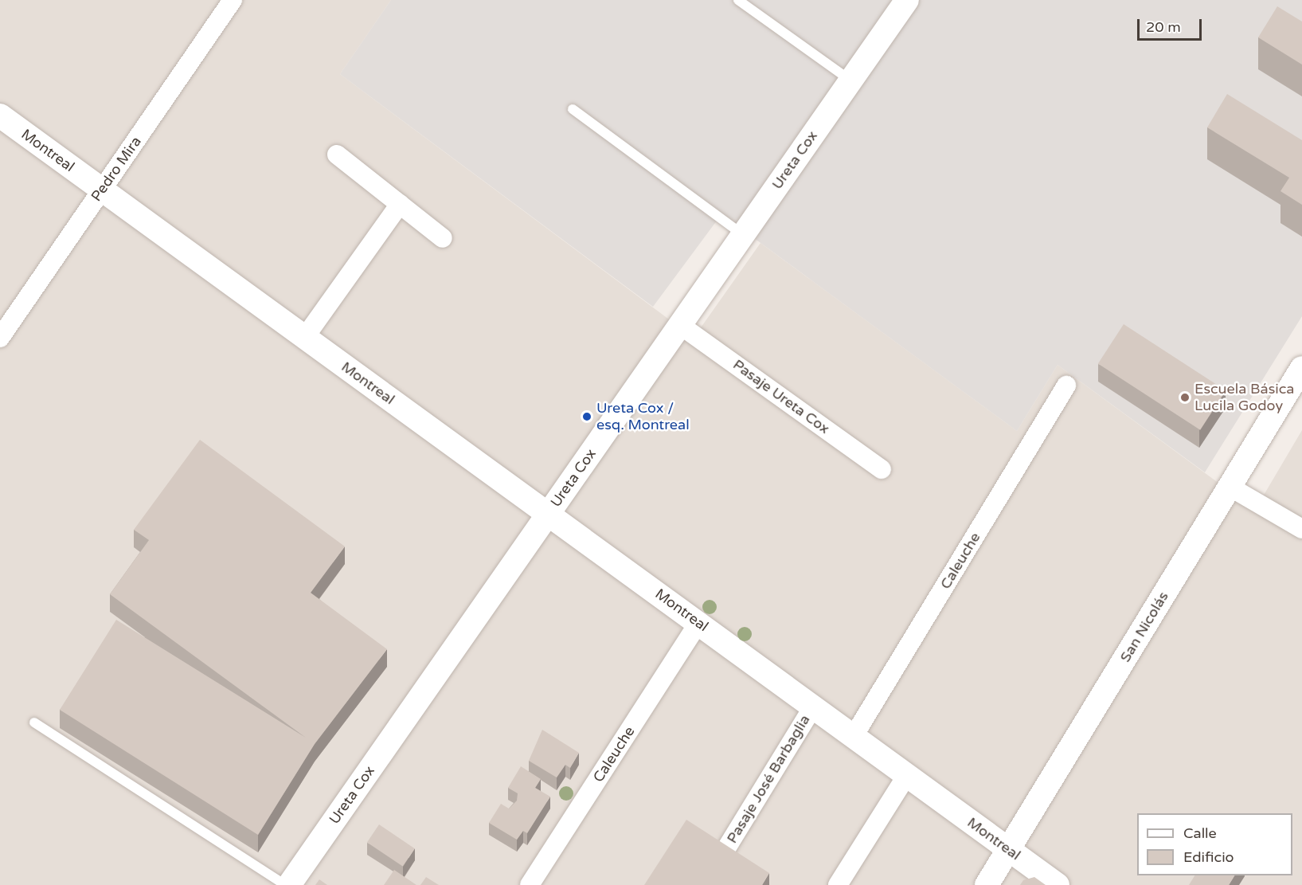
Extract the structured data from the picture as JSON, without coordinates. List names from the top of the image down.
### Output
{
  "streets": {
    "street": [
      "Montreal",
      "Ureta Cox",
      "Pedro Mira",
      "Pasaje Ureta Cox",
      "Caleuche",
      "San Nicolás",
      "Pasaje José Barbaglia"
    ]
  },
  "crossings": [
    ["Montreal", "Ureta Cox"],
    ["Montreal", "Pedro Mira"],
    ["Montreal", "Caleuche"],
    ["Montreal", "San Nicolás"],
    ["Montreal", "Pasaje José Barbaglia"],
    ["Ureta Cox", "Pasaje Ureta Cox"]
  ],
  "places": ["Escuela Básica Lucila Godoy", "Ureta Cox / esq. Montreal"],
  "legend": ["Calle", "Edificio"],
  "scale_bar": "20 m"
}
